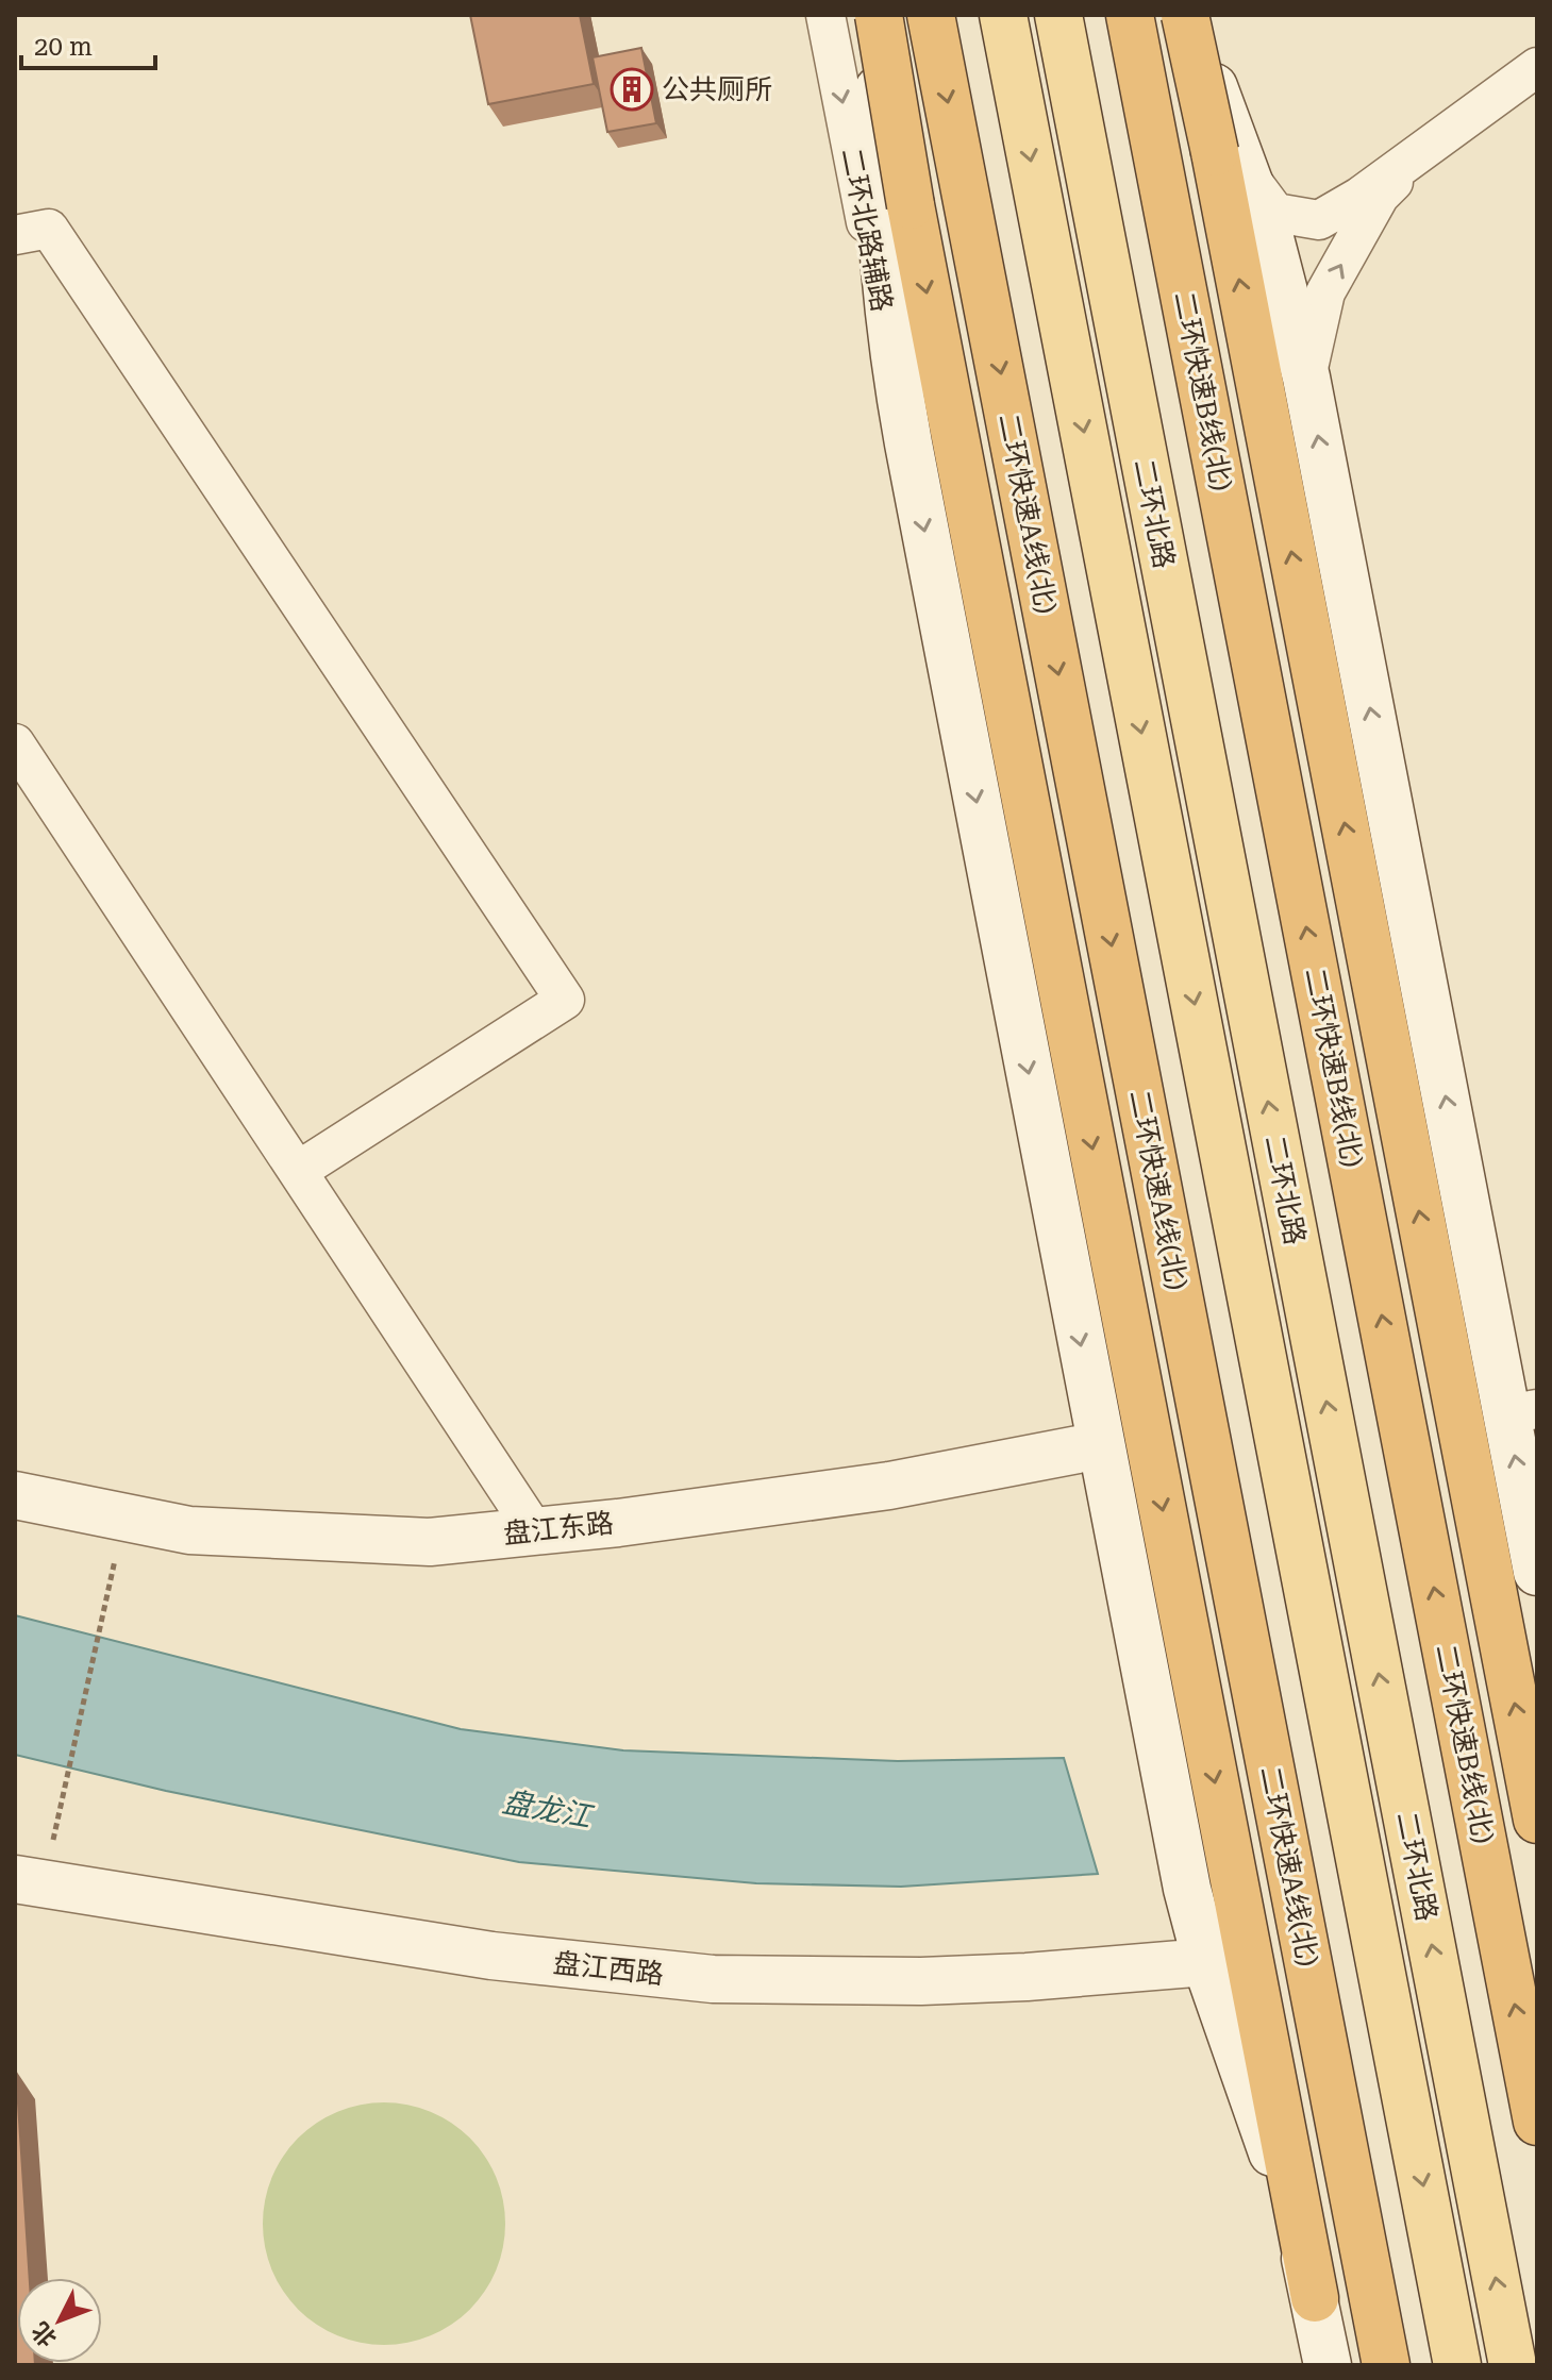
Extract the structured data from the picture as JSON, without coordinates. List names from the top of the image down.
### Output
{
  "streets": {
    "highway": ["二环快速B线(北)", "二环快速A线(北)"],
    "main road": ["二环北路", "盘江东路", "盘江西路"],
    "street": ["二环北路辅路"]
  },
  "one_way": ["二环北路辅路"],
  "water": ["盘龙江"],
  "places": {
    "building": ["公共厕所"]
  },
  "scale_bar": "20 m",
  "north": "bottom left"
}
